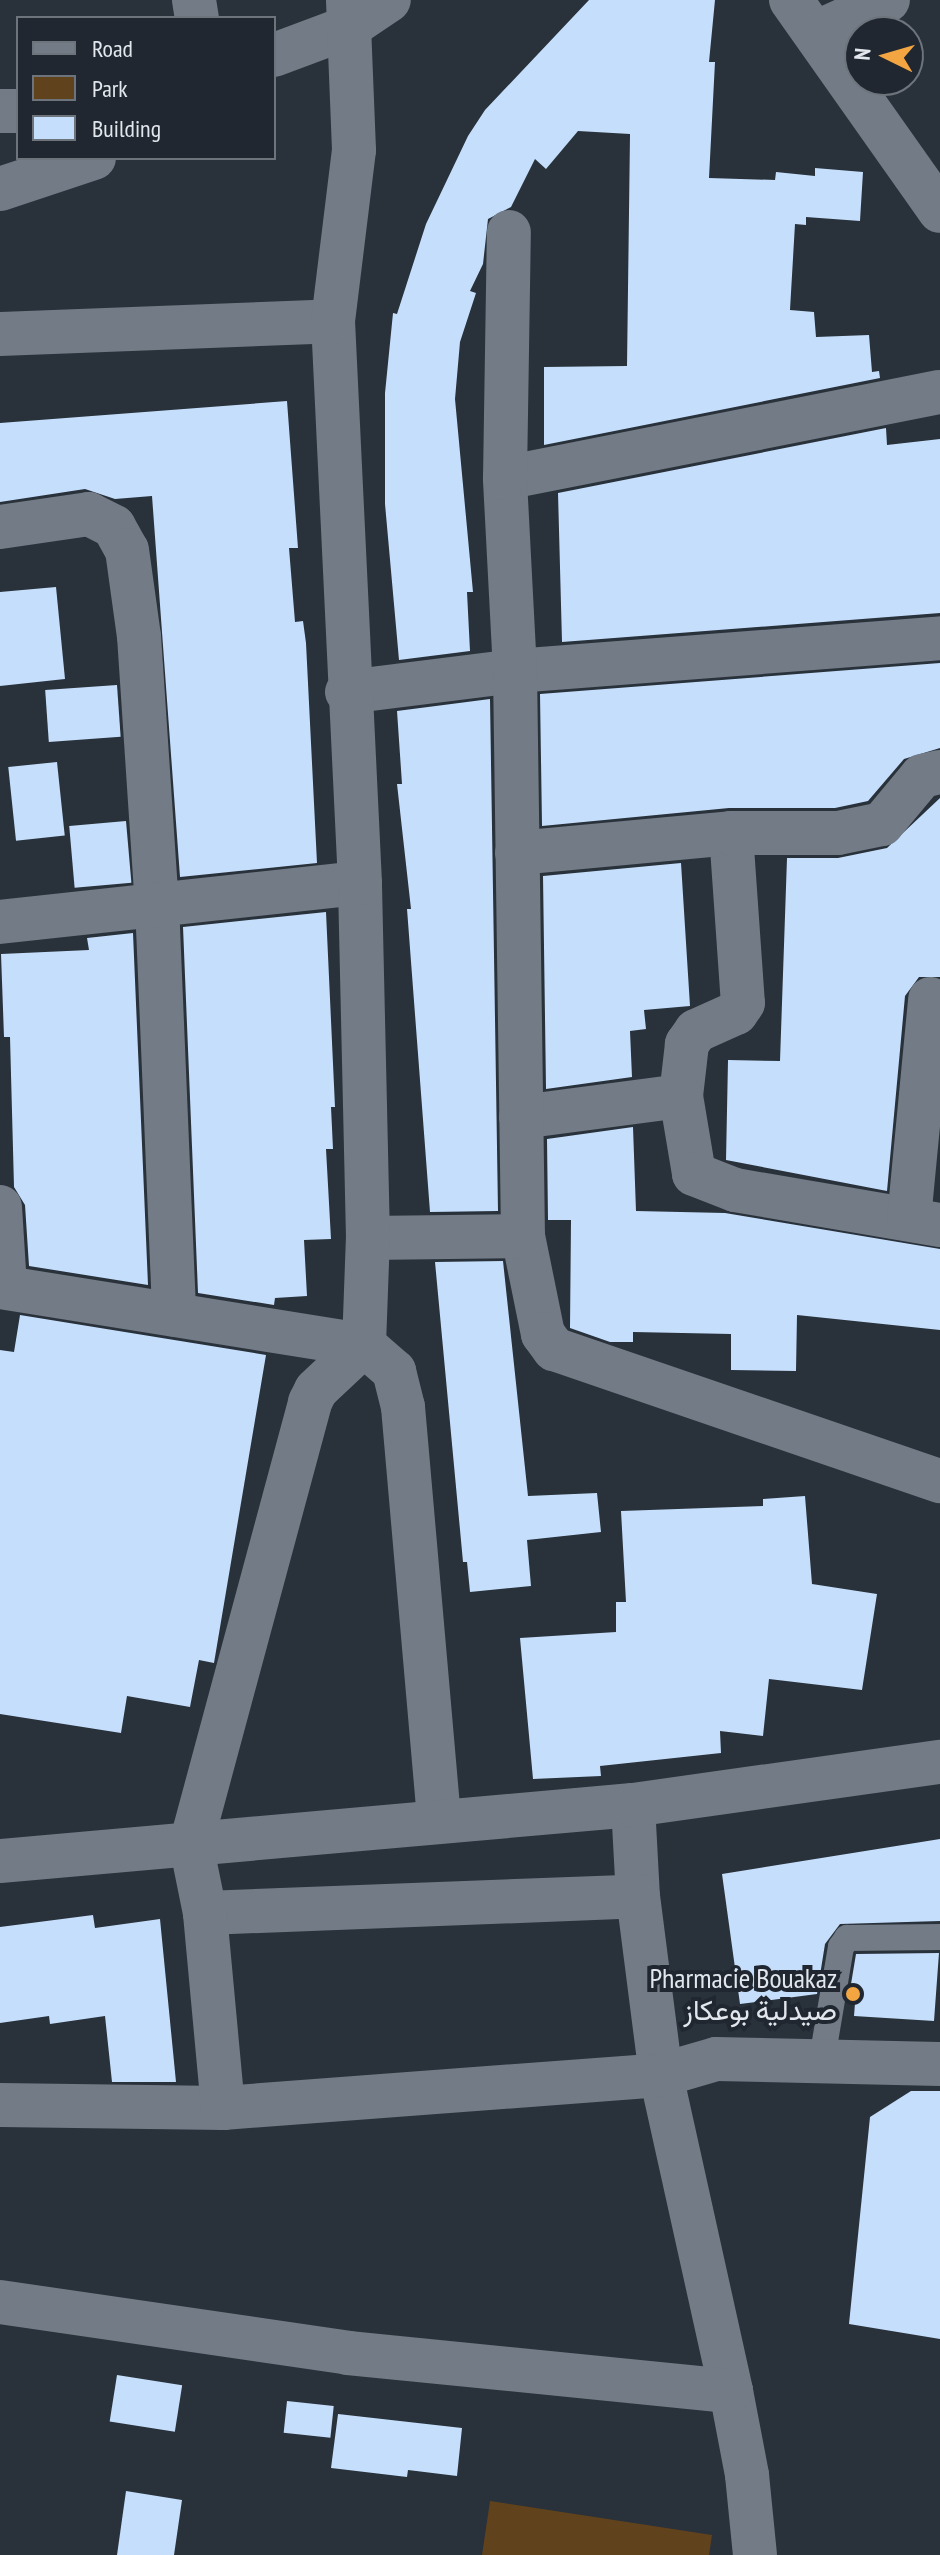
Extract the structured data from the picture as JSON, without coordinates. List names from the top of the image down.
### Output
{
  "places": ["Pharmacie Bouakaz صيدلية بوعكاز"],
  "legend": ["Road", "Park", "Building"],
  "north": "left"
}
